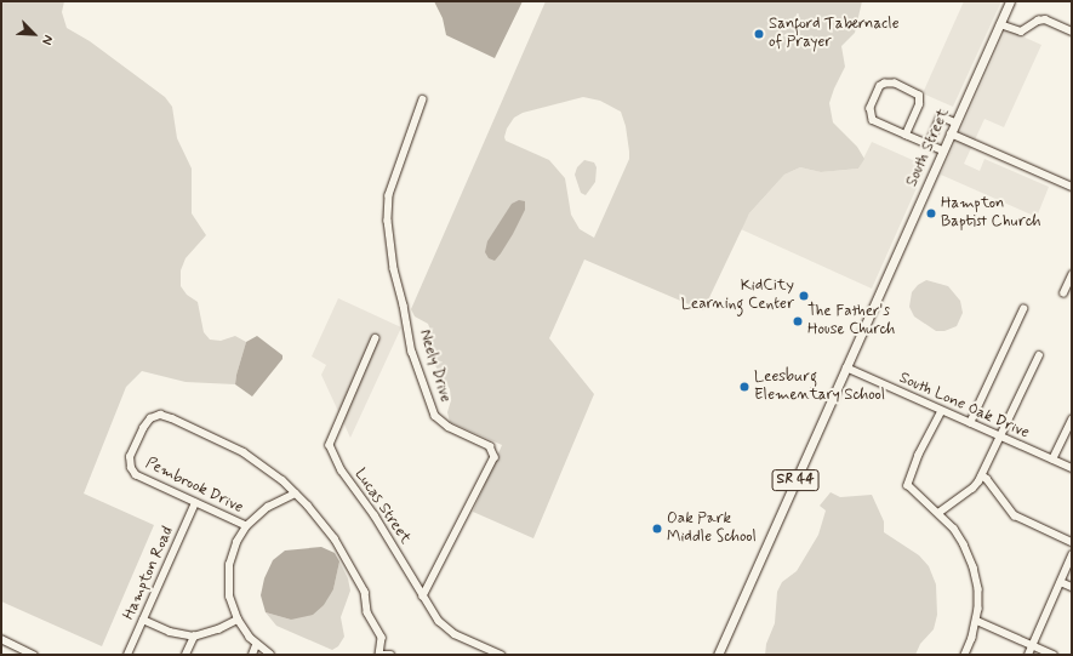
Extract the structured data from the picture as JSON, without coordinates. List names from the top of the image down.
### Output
{
  "streets": {
    "main road": ["South Street", "SR 44"],
    "street": [
      "Neely Drive",
      "South Lone Oak Drive",
      "Pembrook Drive",
      "Lucas Street",
      "Hampton Road"
    ]
  },
  "crossings": [
    ["South Street", "South Lone Oak Drive"],
    ["South Street", "SR 44"],
    ["Neely Drive", "Lucas Street"],
    ["South Lone Oak Drive", "SR 44"],
    ["Pembrook Drive", "Hampton Road"]
  ],
  "places": [
    "Sanford Tabernacle of Prayer",
    "Hampton Baptist Church",
    "KidCity Learning Center",
    "The Father's House Church",
    "Leesburg Elementary School",
    "Oak Park Middle School"
  ],
  "north": "bottom right"
}
